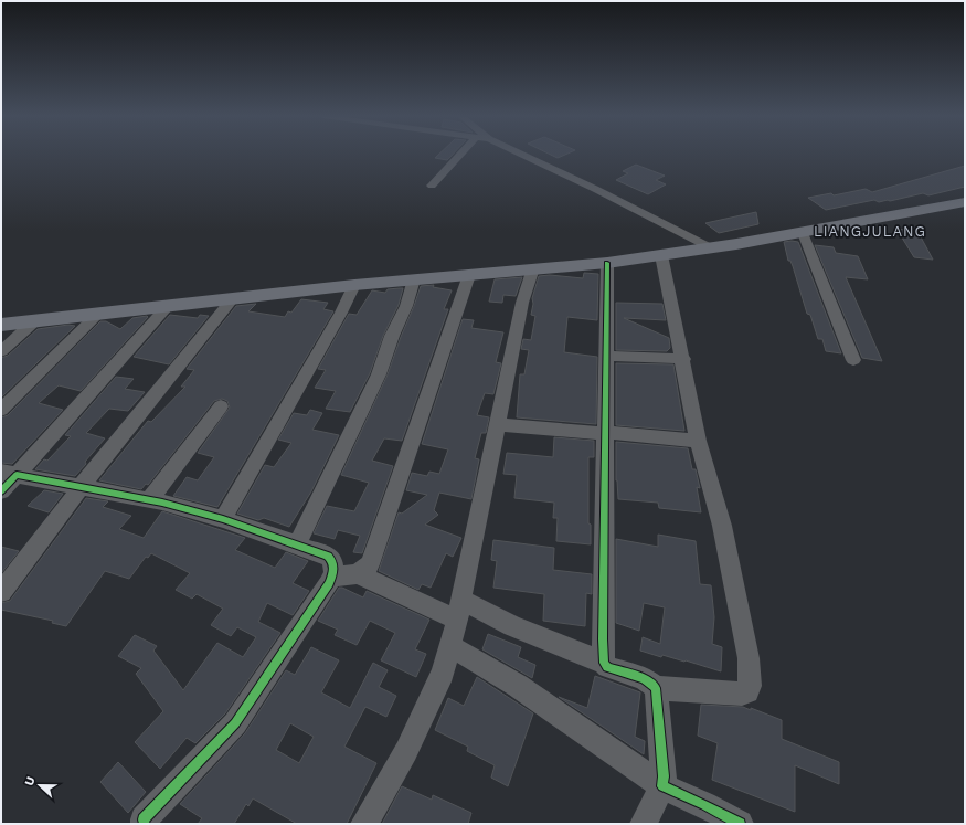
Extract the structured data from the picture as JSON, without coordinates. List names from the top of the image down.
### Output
{
  "districts": ["LIANGJULANG"],
  "north": "left"
}
